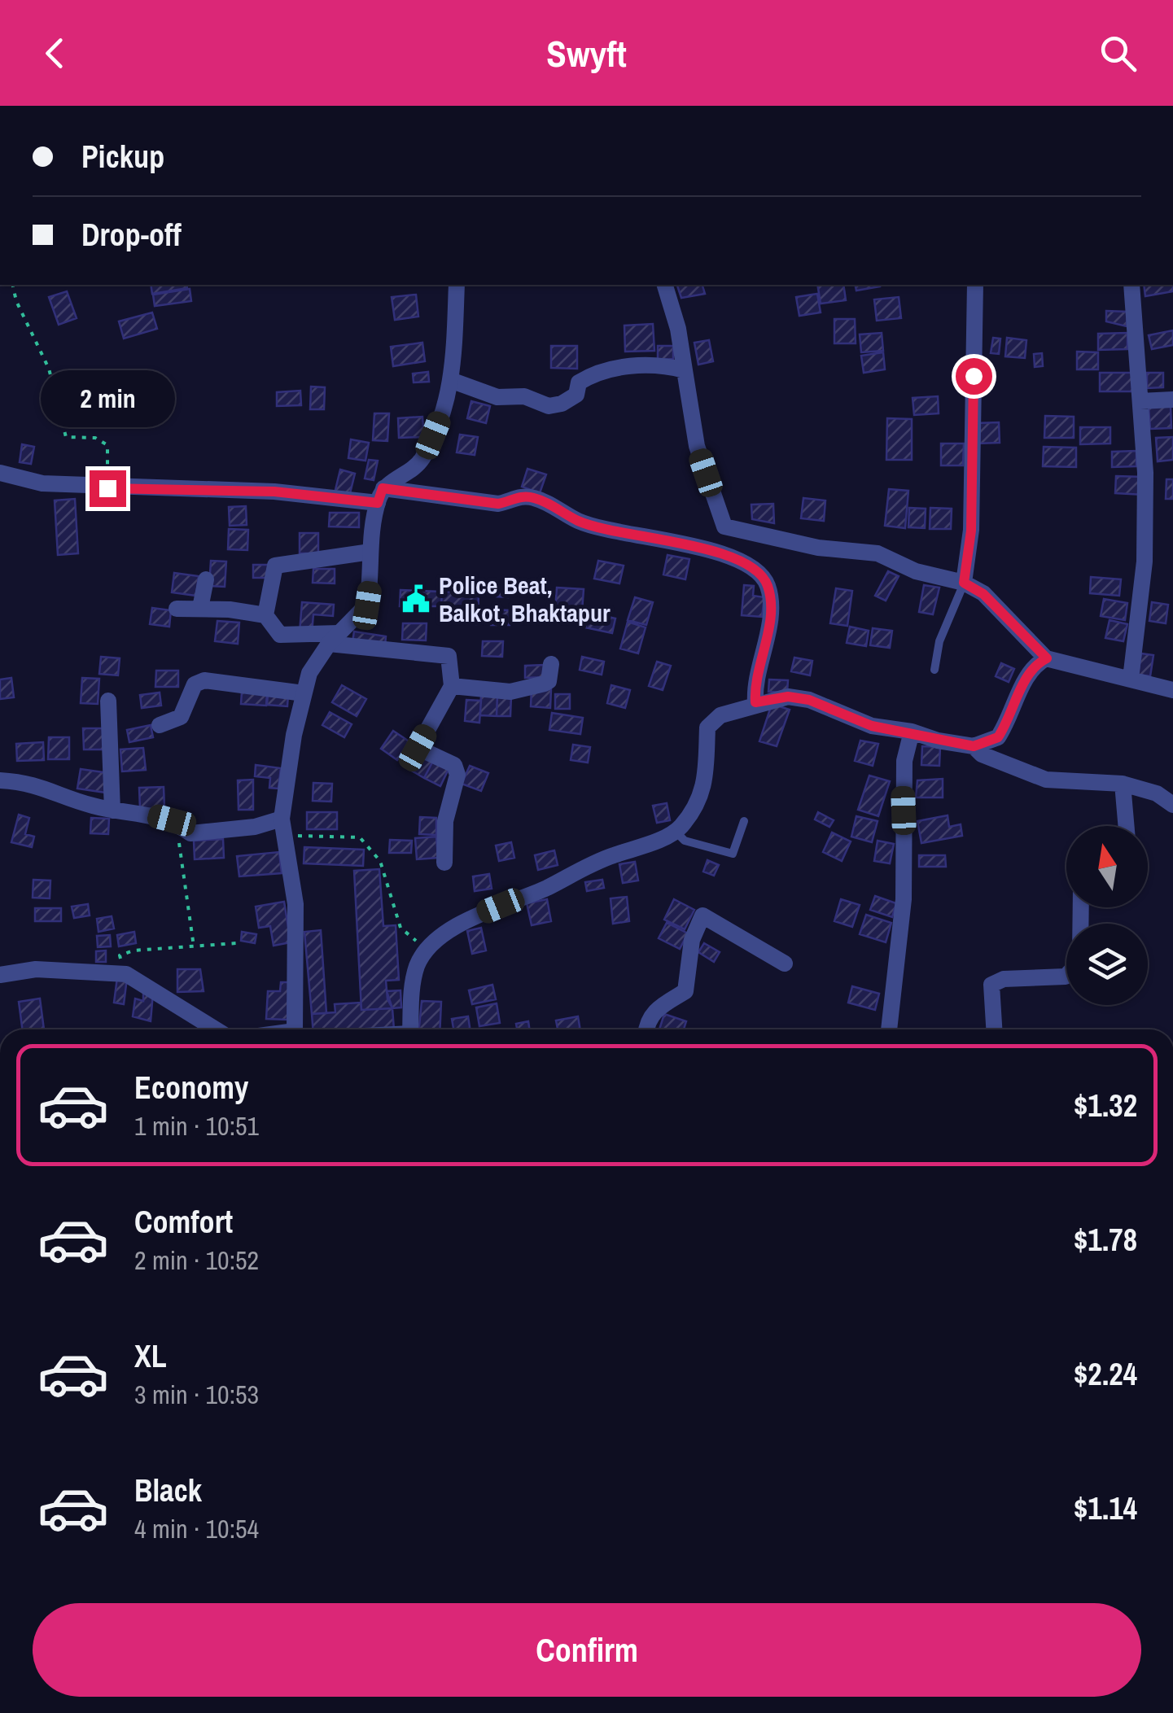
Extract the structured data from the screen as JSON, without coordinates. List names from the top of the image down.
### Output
{
  "places": {
    "public building": ["Police Beat, Balkot, Bhaktapur"]
  },
  "north": "top",
  "page": {
    "header": "Swyft",
    "banner": ["Pickup", "Drop-off"],
    "bubble": "2 min",
    "list": [
      {
        "name": "Economy",
        "note": "1 min · 10:51",
        "value": "$1.32"
      },
      {
        "name": "Comfort",
        "note": "2 min · 10:52",
        "value": "$1.78"
      },
      {
        "name": "XL",
        "note": "3 min · 10:53",
        "value": "$2.24"
      },
      {
        "name": "Black",
        "note": "4 min · 10:54",
        "value": "$1.14"
      }
    ],
    "buttons": "Confirm"
  }
}
